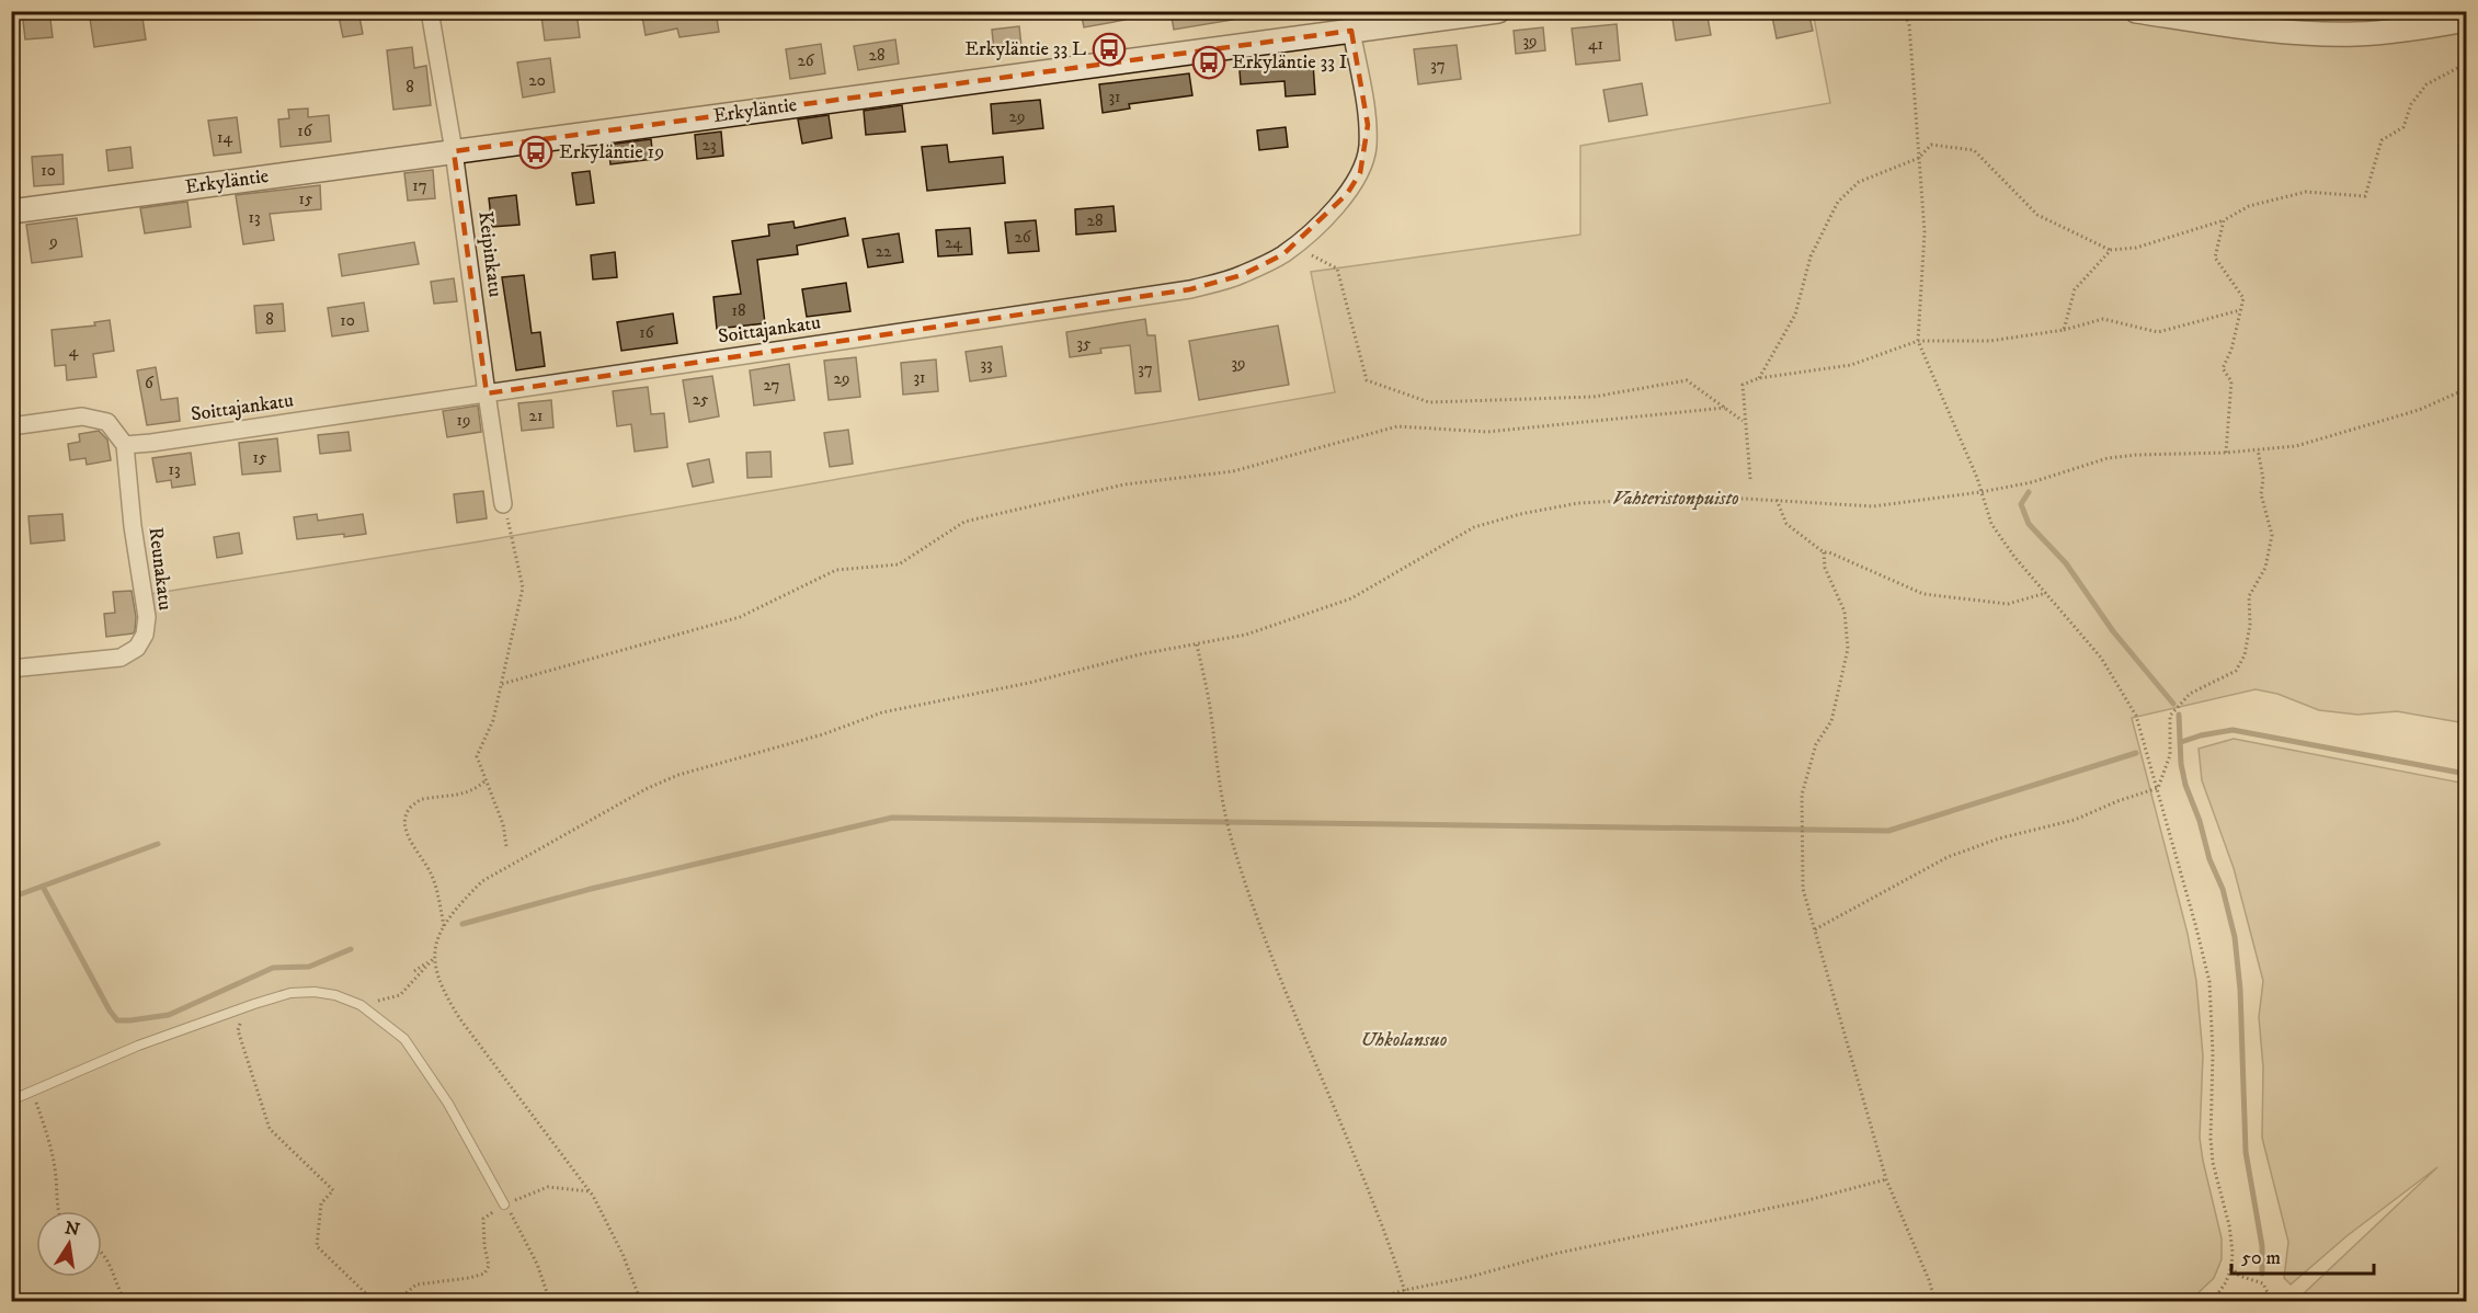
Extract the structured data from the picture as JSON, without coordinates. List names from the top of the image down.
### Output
{
  "streets": {
    "street": [
      "Erkyläntie",
      "Keipinkatu",
      "Soittajankatu",
      "Reunakatu"
    ]
  },
  "crossings": [
    ["Erkyläntie", "Keipinkatu"],
    ["Erkyläntie", "Soittajankatu"],
    ["Keipinkatu", "Soittajankatu"],
    ["Soittajankatu", "Reunakatu"]
  ],
  "parks": ["Vahteristonpuisto", "Uhkolansuo"],
  "places": {
    "bus stop": ["Erkyläntie 33 L", "Erkyläntie 33 I", "Erkyläntie 19"]
  },
  "house_numbers": [
    "39",
    "41",
    "28",
    "26",
    "37",
    "20",
    "8",
    "31",
    "29",
    "16",
    "14",
    "23",
    "10",
    "17",
    "15",
    "13",
    "28",
    "26",
    "9",
    "24",
    "22",
    "18",
    "8",
    "10",
    "16",
    "35",
    "4",
    "39",
    "33",
    "37",
    "31",
    "29",
    "6",
    "27",
    "25",
    "21",
    "19",
    "15",
    "13"
  ],
  "scale_bar": "50 m",
  "north": "top"
}
